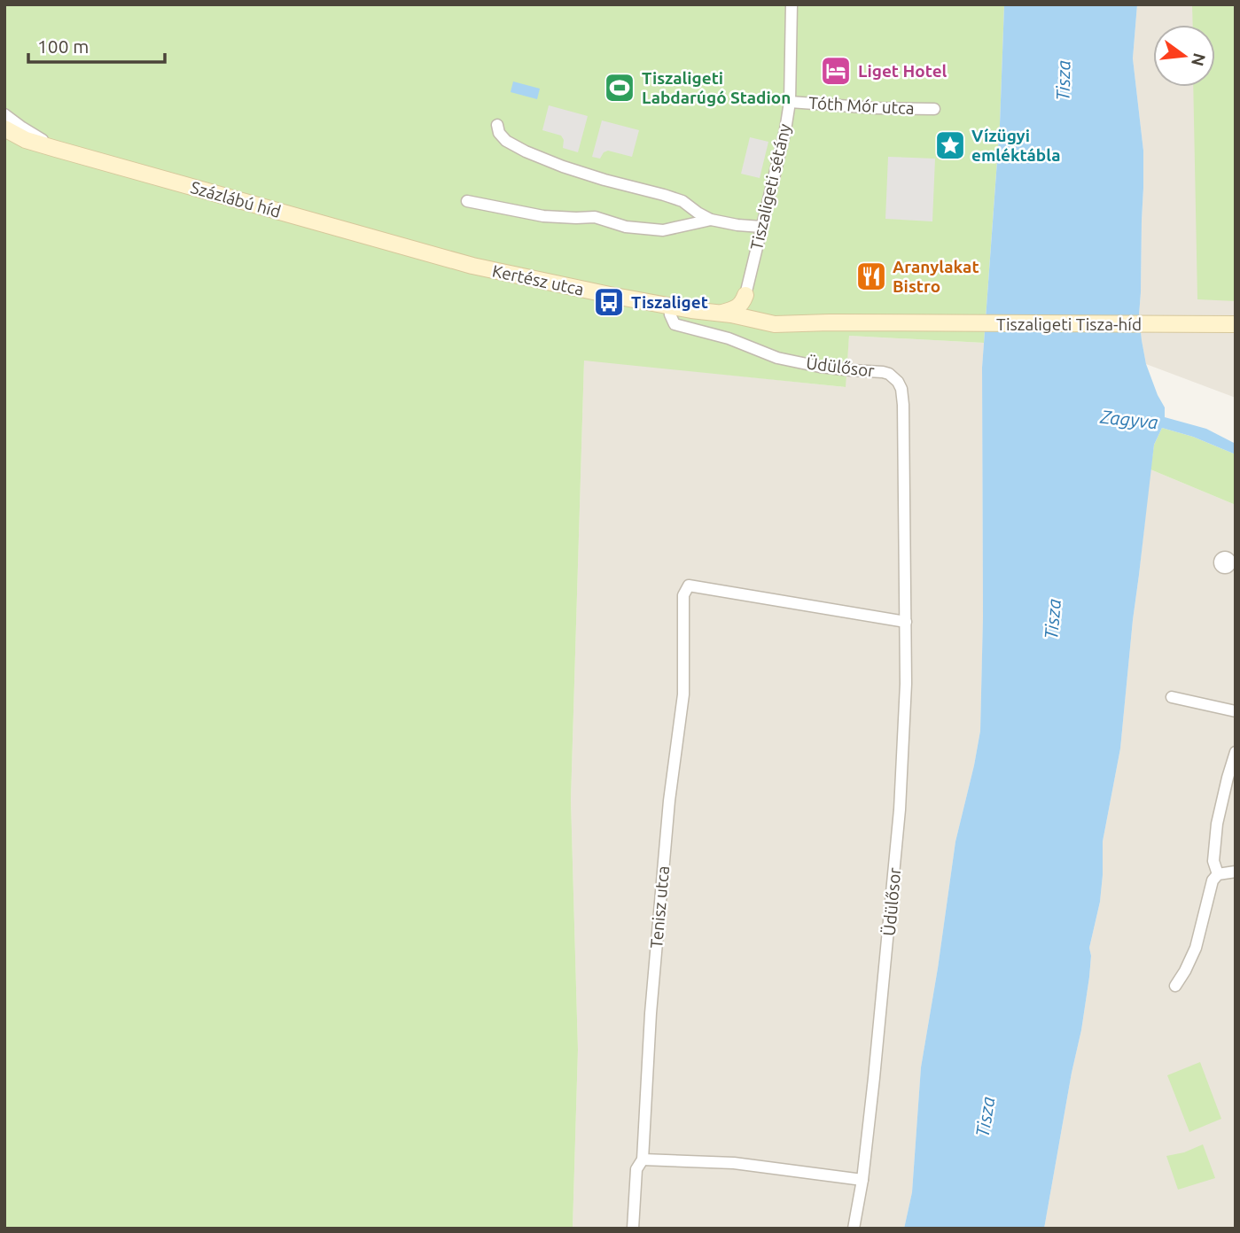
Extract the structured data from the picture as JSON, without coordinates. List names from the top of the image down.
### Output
{
  "streets": {
    "main road": ["Százlábú híd", "Kertész utca", "Tiszaligeti Tisza-híd"],
    "street": [
      "Tóth Mór utca",
      "Tiszaligeti sétány",
      "Üdülősor",
      "Tenisz utca"
    ]
  },
  "crossings": [
    ["Tóth Mór utca", "Tiszaligeti sétány"],
    ["Százlábú híd", "Kertész utca"],
    ["Kertész utca", "Tiszaligeti Tisza-híd"],
    ["Kertész utca", "Üdülősor"],
    ["Üdülősor", "Tenisz utca"]
  ],
  "water": ["Tisza", "Zagyva"],
  "places": {
    "hotel": ["Liget Hotel"],
    "sports": ["Tiszaligeti Labdarúgó Stadion"],
    "place": ["Vízügyi emléktábla"],
    "restaurant": ["Aranylakat Bistro"],
    "bus stop": ["Tiszaliget"]
  },
  "scale_bar": "100 m",
  "north": "right"
}
